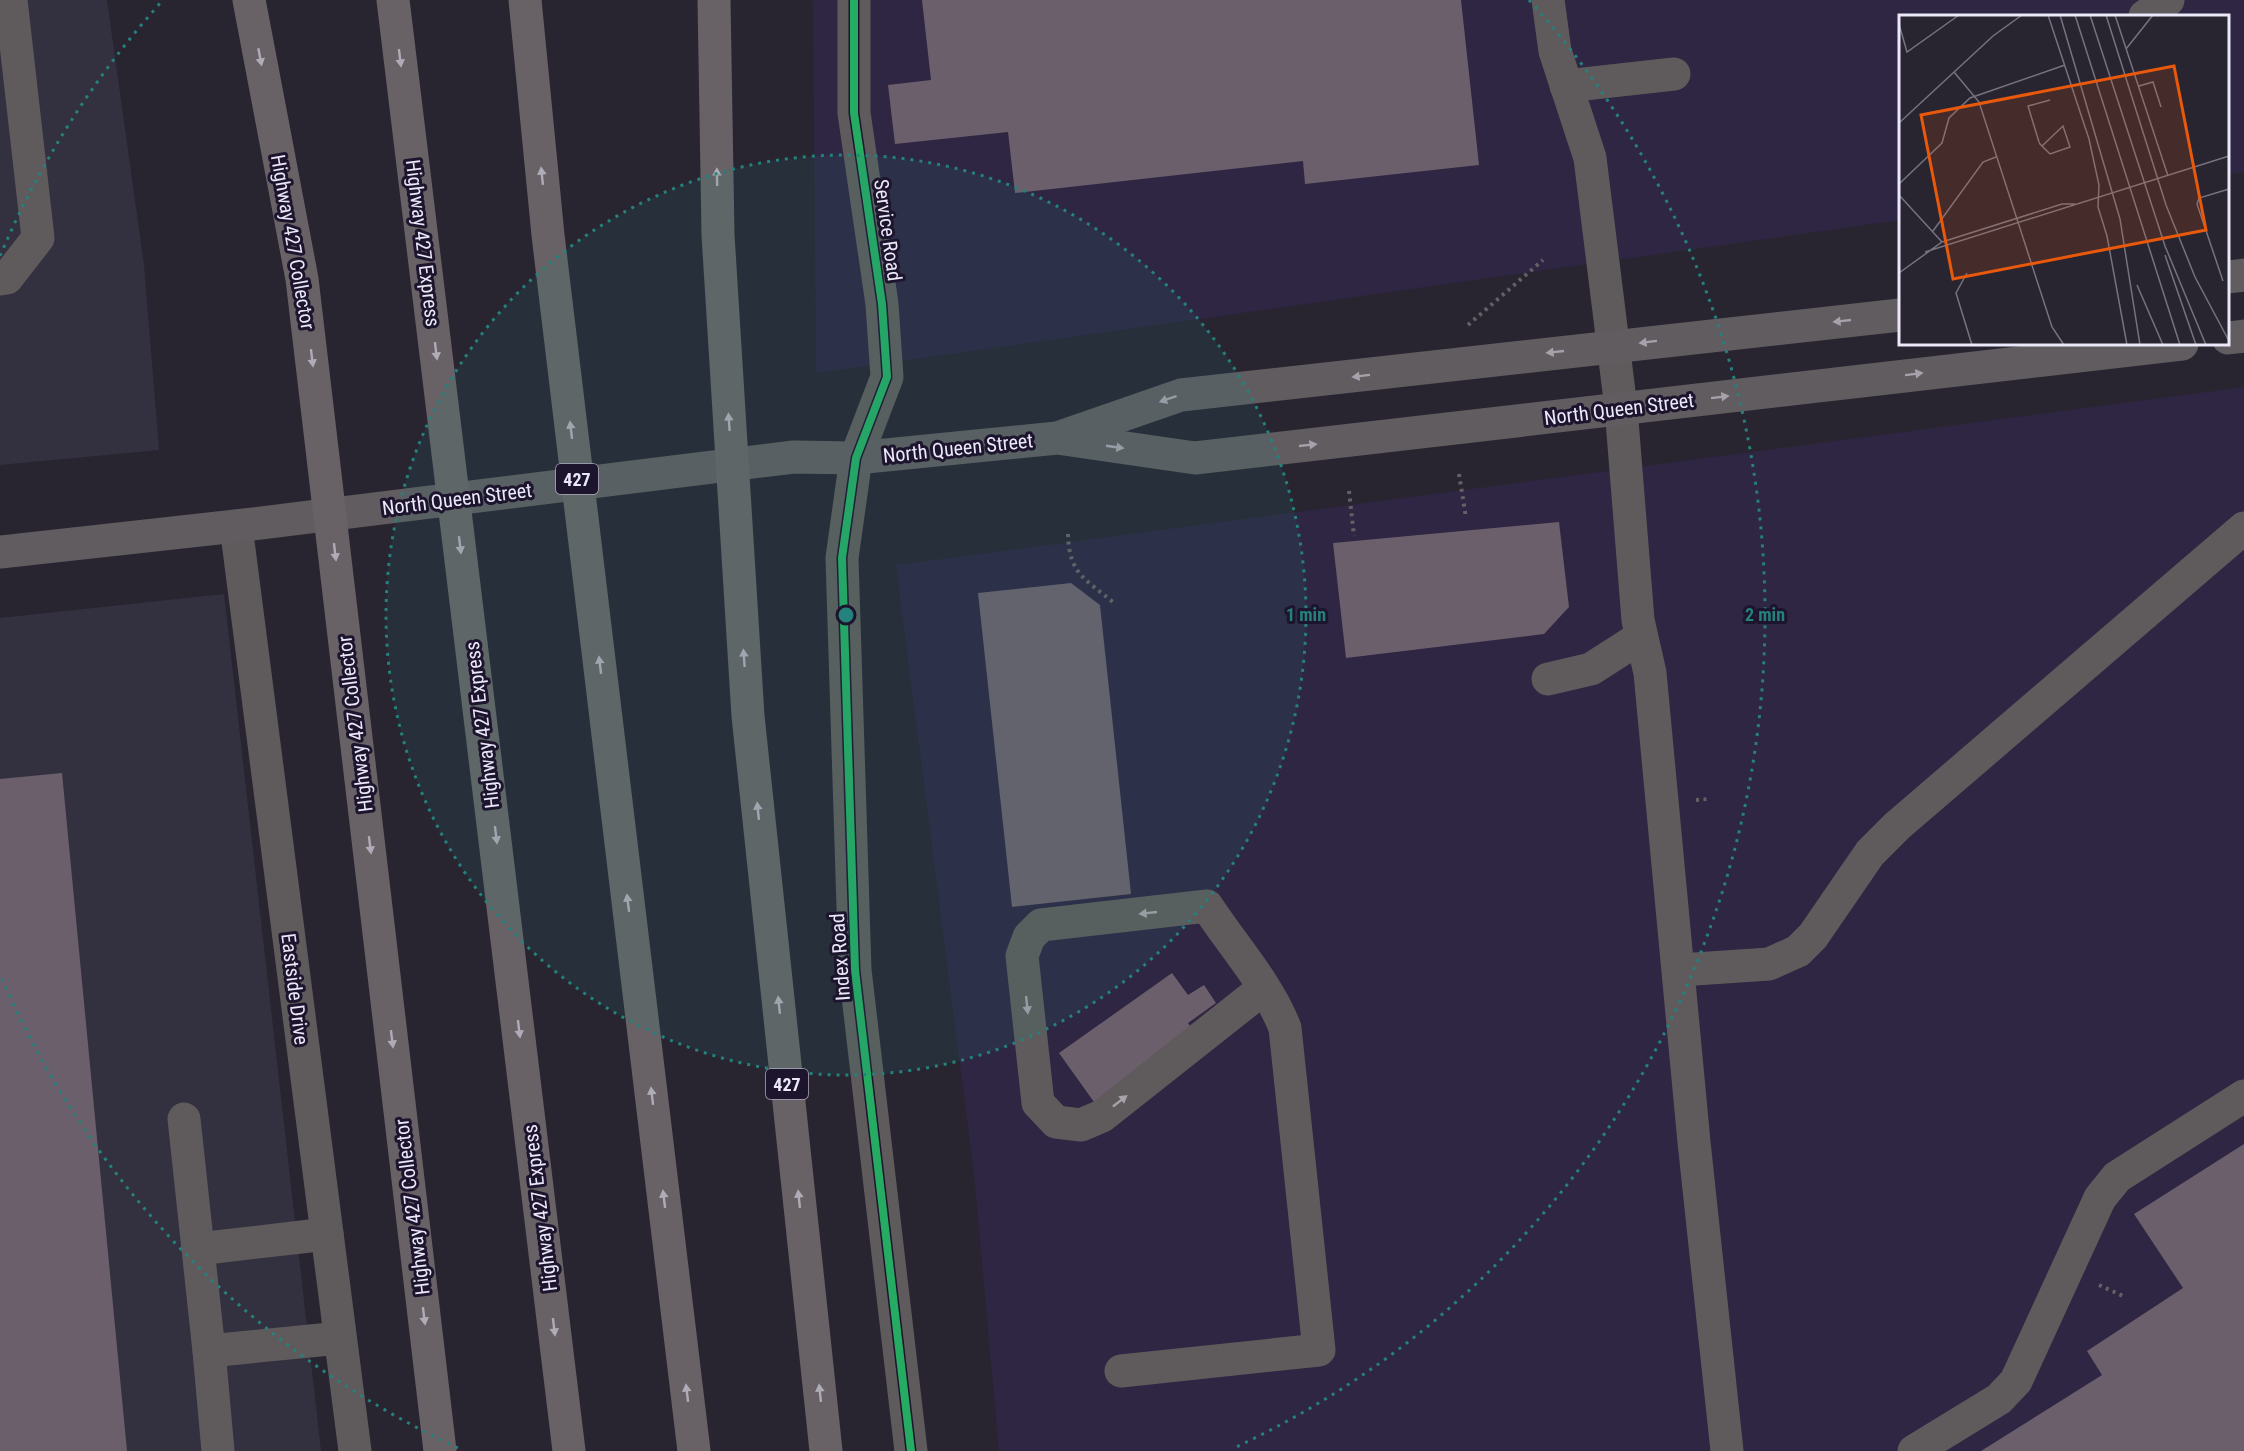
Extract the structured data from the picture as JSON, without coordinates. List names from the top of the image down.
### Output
{
  "streets": {
    "highway": ["Highway 427 Collector", "Highway 427 Express", "427"],
    "main road": ["North Queen Street"],
    "street": ["Service Road", "Index Road", "Eastside Drive"]
  },
  "crossings": [
    ["Service Road", "North Queen Street"],
    ["Service Road", "Index Road"],
    ["North Queen Street", "Index Road"],
    ["North Queen Street", "Eastside Drive"]
  ],
  "rings": ["1 min", "2 min"]
}
